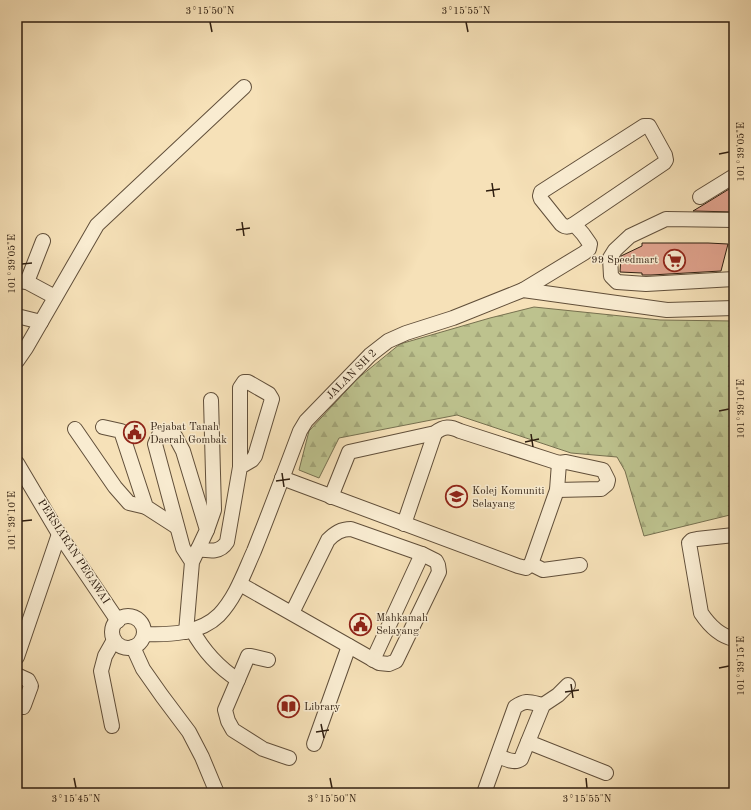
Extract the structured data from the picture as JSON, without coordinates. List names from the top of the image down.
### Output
{
  "streets": {
    "street": ["JALAN SH 2", "PERSIARAN PEGAWAI"]
  },
  "crossings": [
    ["JALAN SH 2", "PERSIARAN PEGAWAI"]
  ],
  "places": {
    "supermarket": ["99 Speedmart"],
    "public building": ["Pejabat Tanah Daerah Gombak", "Mahkamah Selayang"],
    "school or university": ["Kolej Komuniti Selayang"],
    "library": ["Library"]
  },
  "coordinates": [
    "3°15'50\"N",
    "3°15'55\"N",
    "101°39'05\"E",
    "101°39'10\"E",
    "101°39'15\"E",
    "3°15'45\"N"
  ]
}
